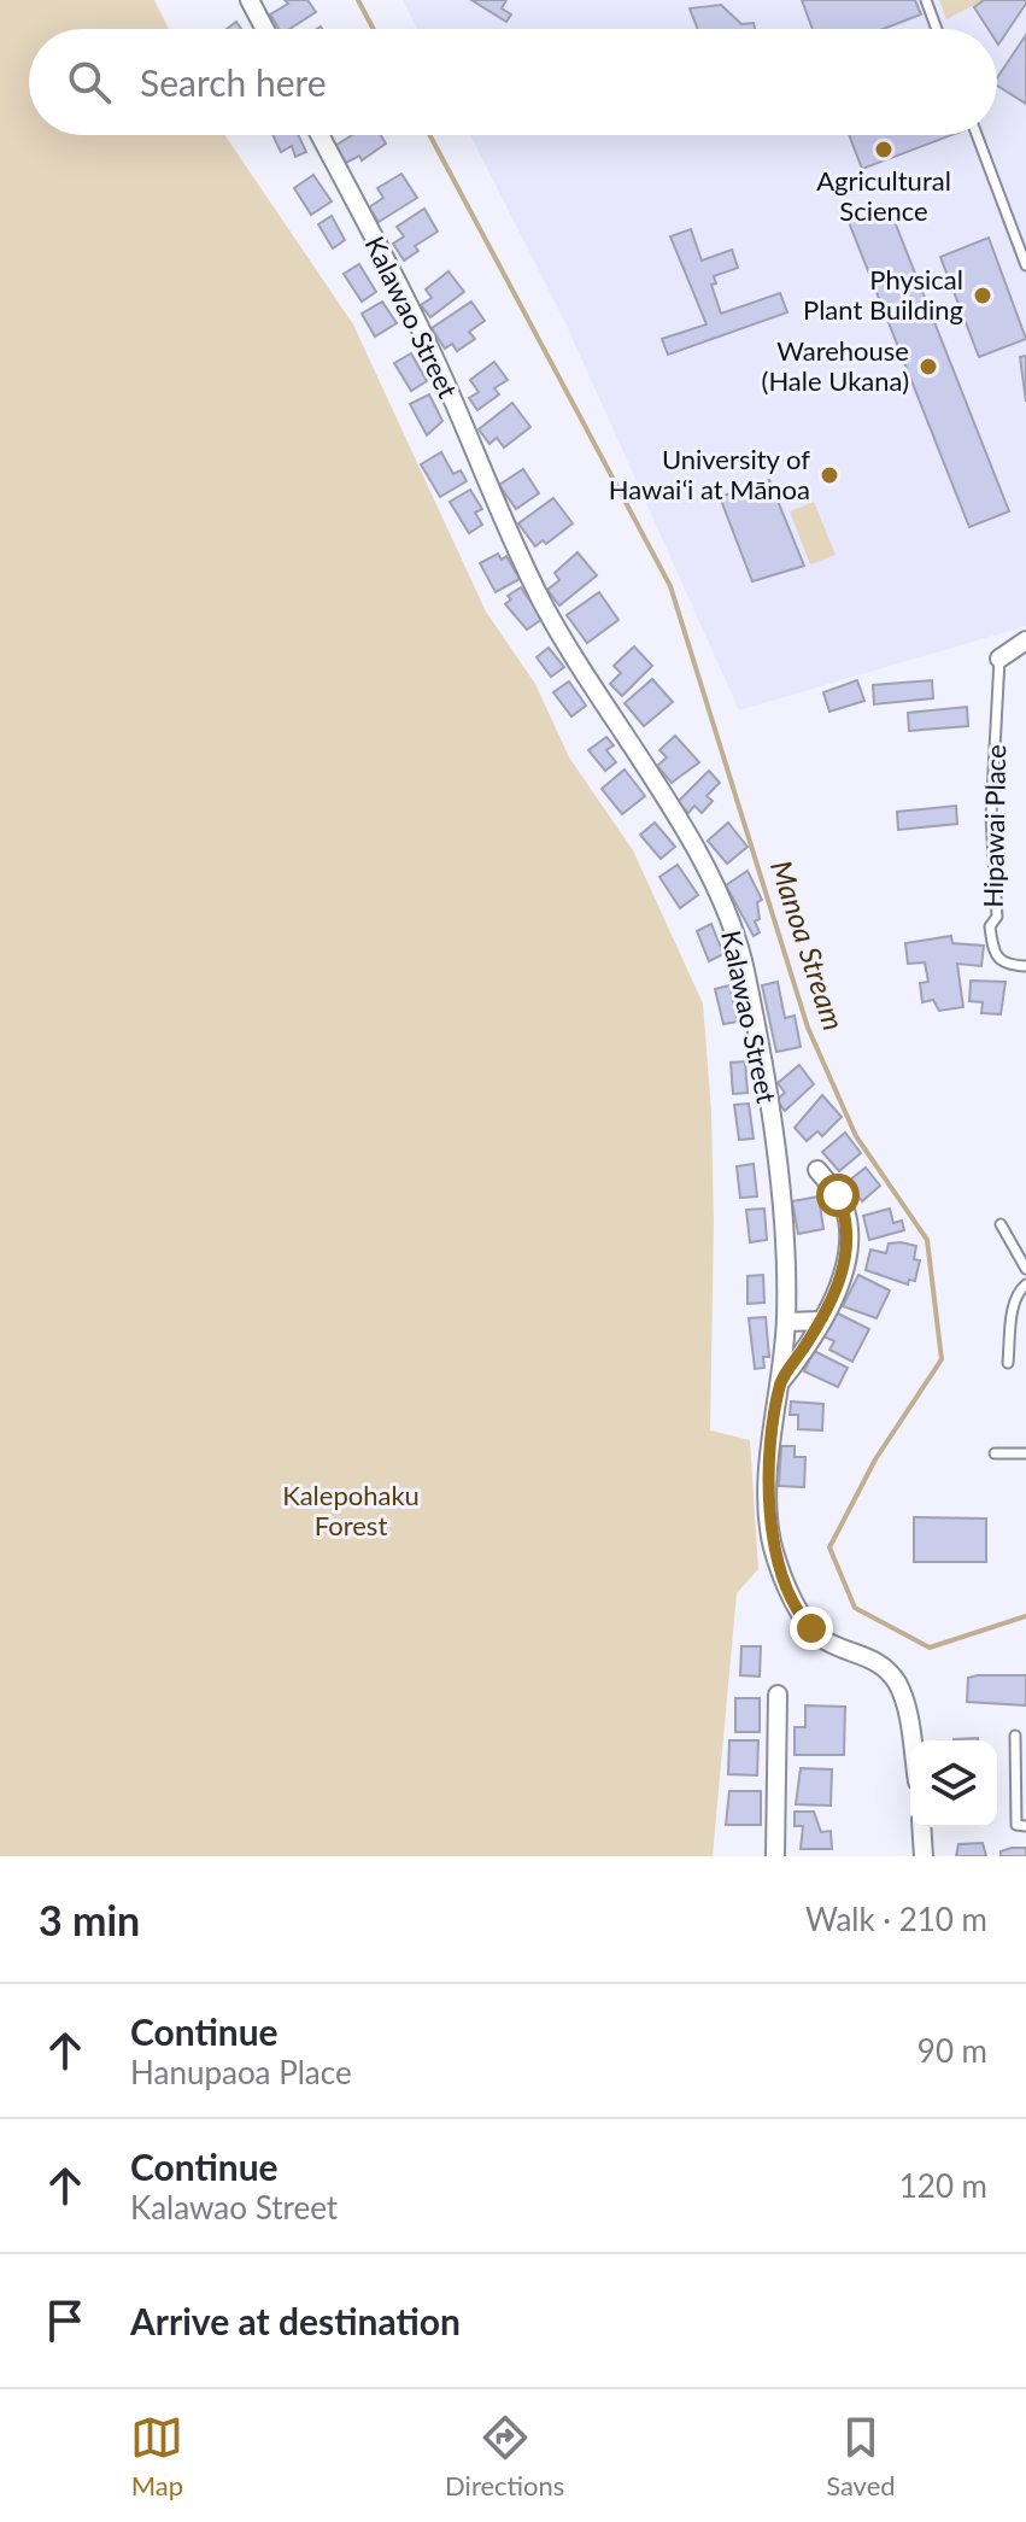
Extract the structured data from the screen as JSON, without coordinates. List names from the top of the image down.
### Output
{
  "streets": {
    "street": ["Kalawao Street"],
    "lane": ["Hipawai Place"]
  },
  "water": ["Manoa Stream"],
  "parks": ["Kalepohaku Forest"],
  "places": [
    "Agricultural Science",
    "Physical Plant Building",
    "Warehouse (Hale Ukana)",
    "University of Hawaiʻi at Mānoa"
  ],
  "page": {
    "search": "Search here",
    "heading": ["3 min", "Walk · 210 m"],
    "list": [
      ["Continue", "Hanupaoa Place", "90 m"],
      ["Continue", "Kalawao Street", "120 m"],
      "Arrive at destination"
    ],
    "nav": ["Map", "Directions", "Saved"]
  }
}
